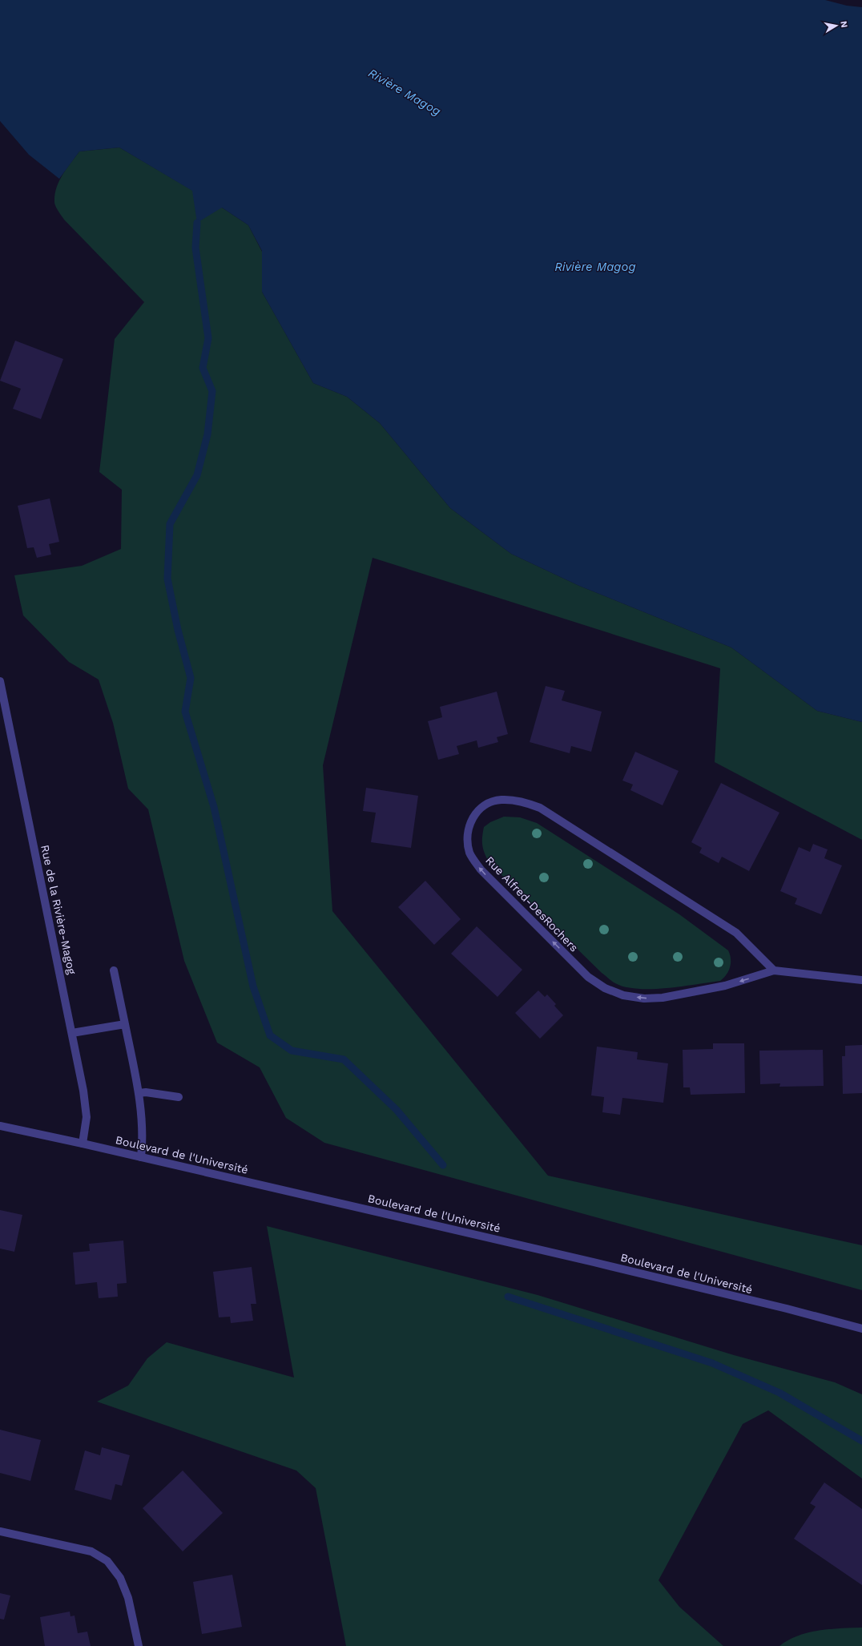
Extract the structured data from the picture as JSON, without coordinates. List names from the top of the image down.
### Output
{
  "streets": {
    "street": ["Rue Alfred-DesRochers", "Rue de la Rivière-Magog", "Boulevard de l'Université"]
  },
  "crossings": [
    ["Rue de la Rivière-Magog", "Boulevard de l'Université"]
  ],
  "water": ["Rivière Magog"],
  "north": "right"
}
